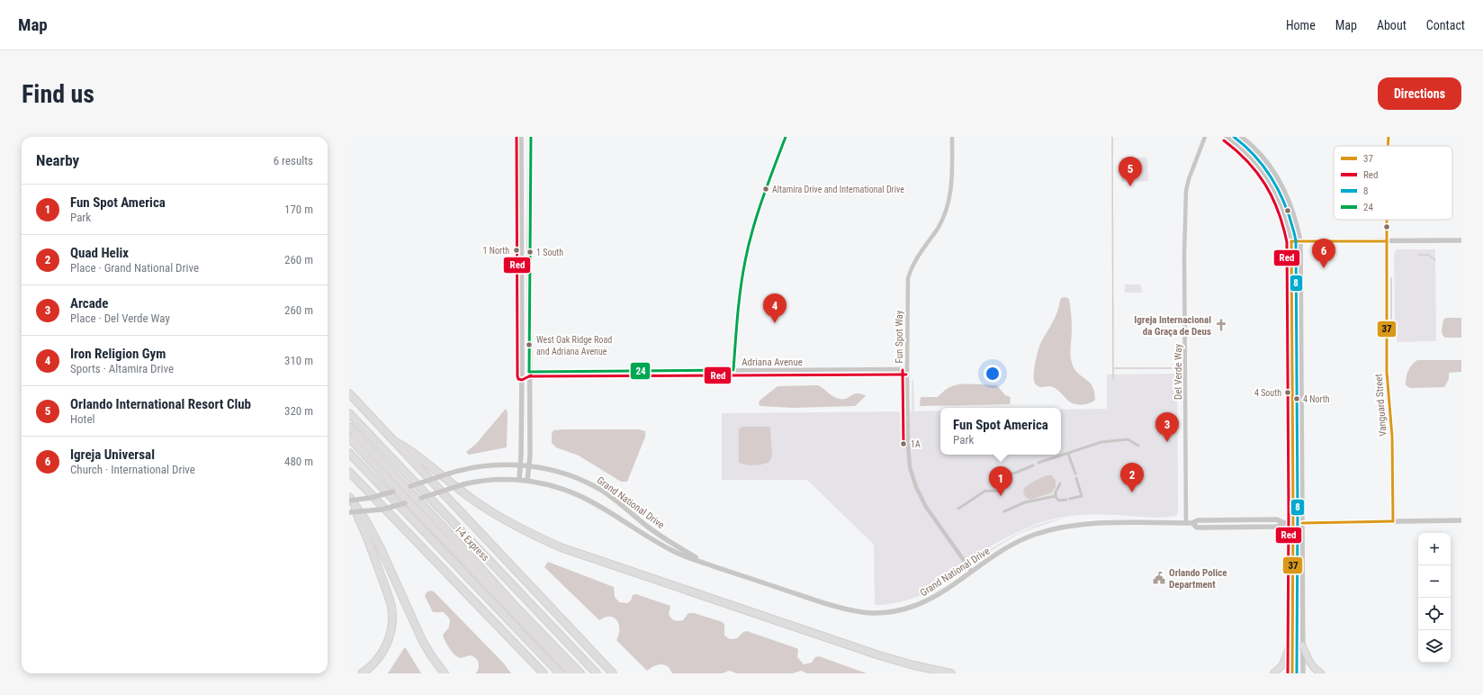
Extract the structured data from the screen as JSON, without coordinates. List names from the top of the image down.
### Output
{
  "streets": {
    "highway": ["I-4 Express"],
    "street": [
      "Fun Spot Way",
      "Adriana Avenue",
      "Del Verde Way",
      "Vanguard Street",
      "Grand National Drive"
    ]
  },
  "crossings": [
    ["Fun Spot Way", "Adriana Avenue"],
    ["Fun Spot Way", "Grand National Drive"],
    ["Del Verde Way", "Grand National Drive"],
    ["Vanguard Street", "Grand National Drive"]
  ],
  "places": {
    "other": [
      "Altamira Drive and International Drive",
      "1 North",
      "1 South",
      "West Oak Ridge Road and Adriana Avenue",
      "4 South",
      "4 North",
      "1A"
    ],
    "church": ["Igreja Internacional da Graça de Deus"],
    "public building": ["Orlando Police Department"]
  },
  "lines": [
    "transit line 37",
    "transit line Red",
    "transit line 8",
    "transit line 24"
  ],
  "legend": [
    "37",
    "Red",
    "8",
    "24"
  ],
  "page": {
    "header": "Map",
    "nav": [
      "Home",
      "Map",
      "About",
      "Contact"
    ],
    "buttons": "Directions",
    "title": "Find us",
    "heading": ["Nearby", "6 results"],
    "pins": [
      "5",
      "6",
      "4",
      "3",
      "2",
      "1"
    ],
    "list": [
      {
        "mark": "1",
        "name": "Fun Spot America",
        "note": "Park",
        "value": "170 m"
      },
      {
        "mark": "2",
        "name": "Quad Helix",
        "note": "Place · Grand National Drive",
        "value": "260 m"
      },
      {
        "mark": "3",
        "name": "Arcade",
        "note": "Place · Del Verde Way",
        "value": "260 m"
      },
      {
        "mark": "4",
        "name": "Iron Religion Gym",
        "note": "Sports · Altamira Drive",
        "value": "310 m"
      },
      {
        "mark": "5",
        "name": "Orlando International Resort Club",
        "note": "Hotel",
        "value": "320 m"
      },
      {
        "mark": "6",
        "name": "Igreja Universal",
        "note": "Church · International Drive",
        "value": "480 m"
      }
    ],
    "popup": ["Fun Spot America", "Park"],
    "map_buttons": ["+", "−"]
  }
}
